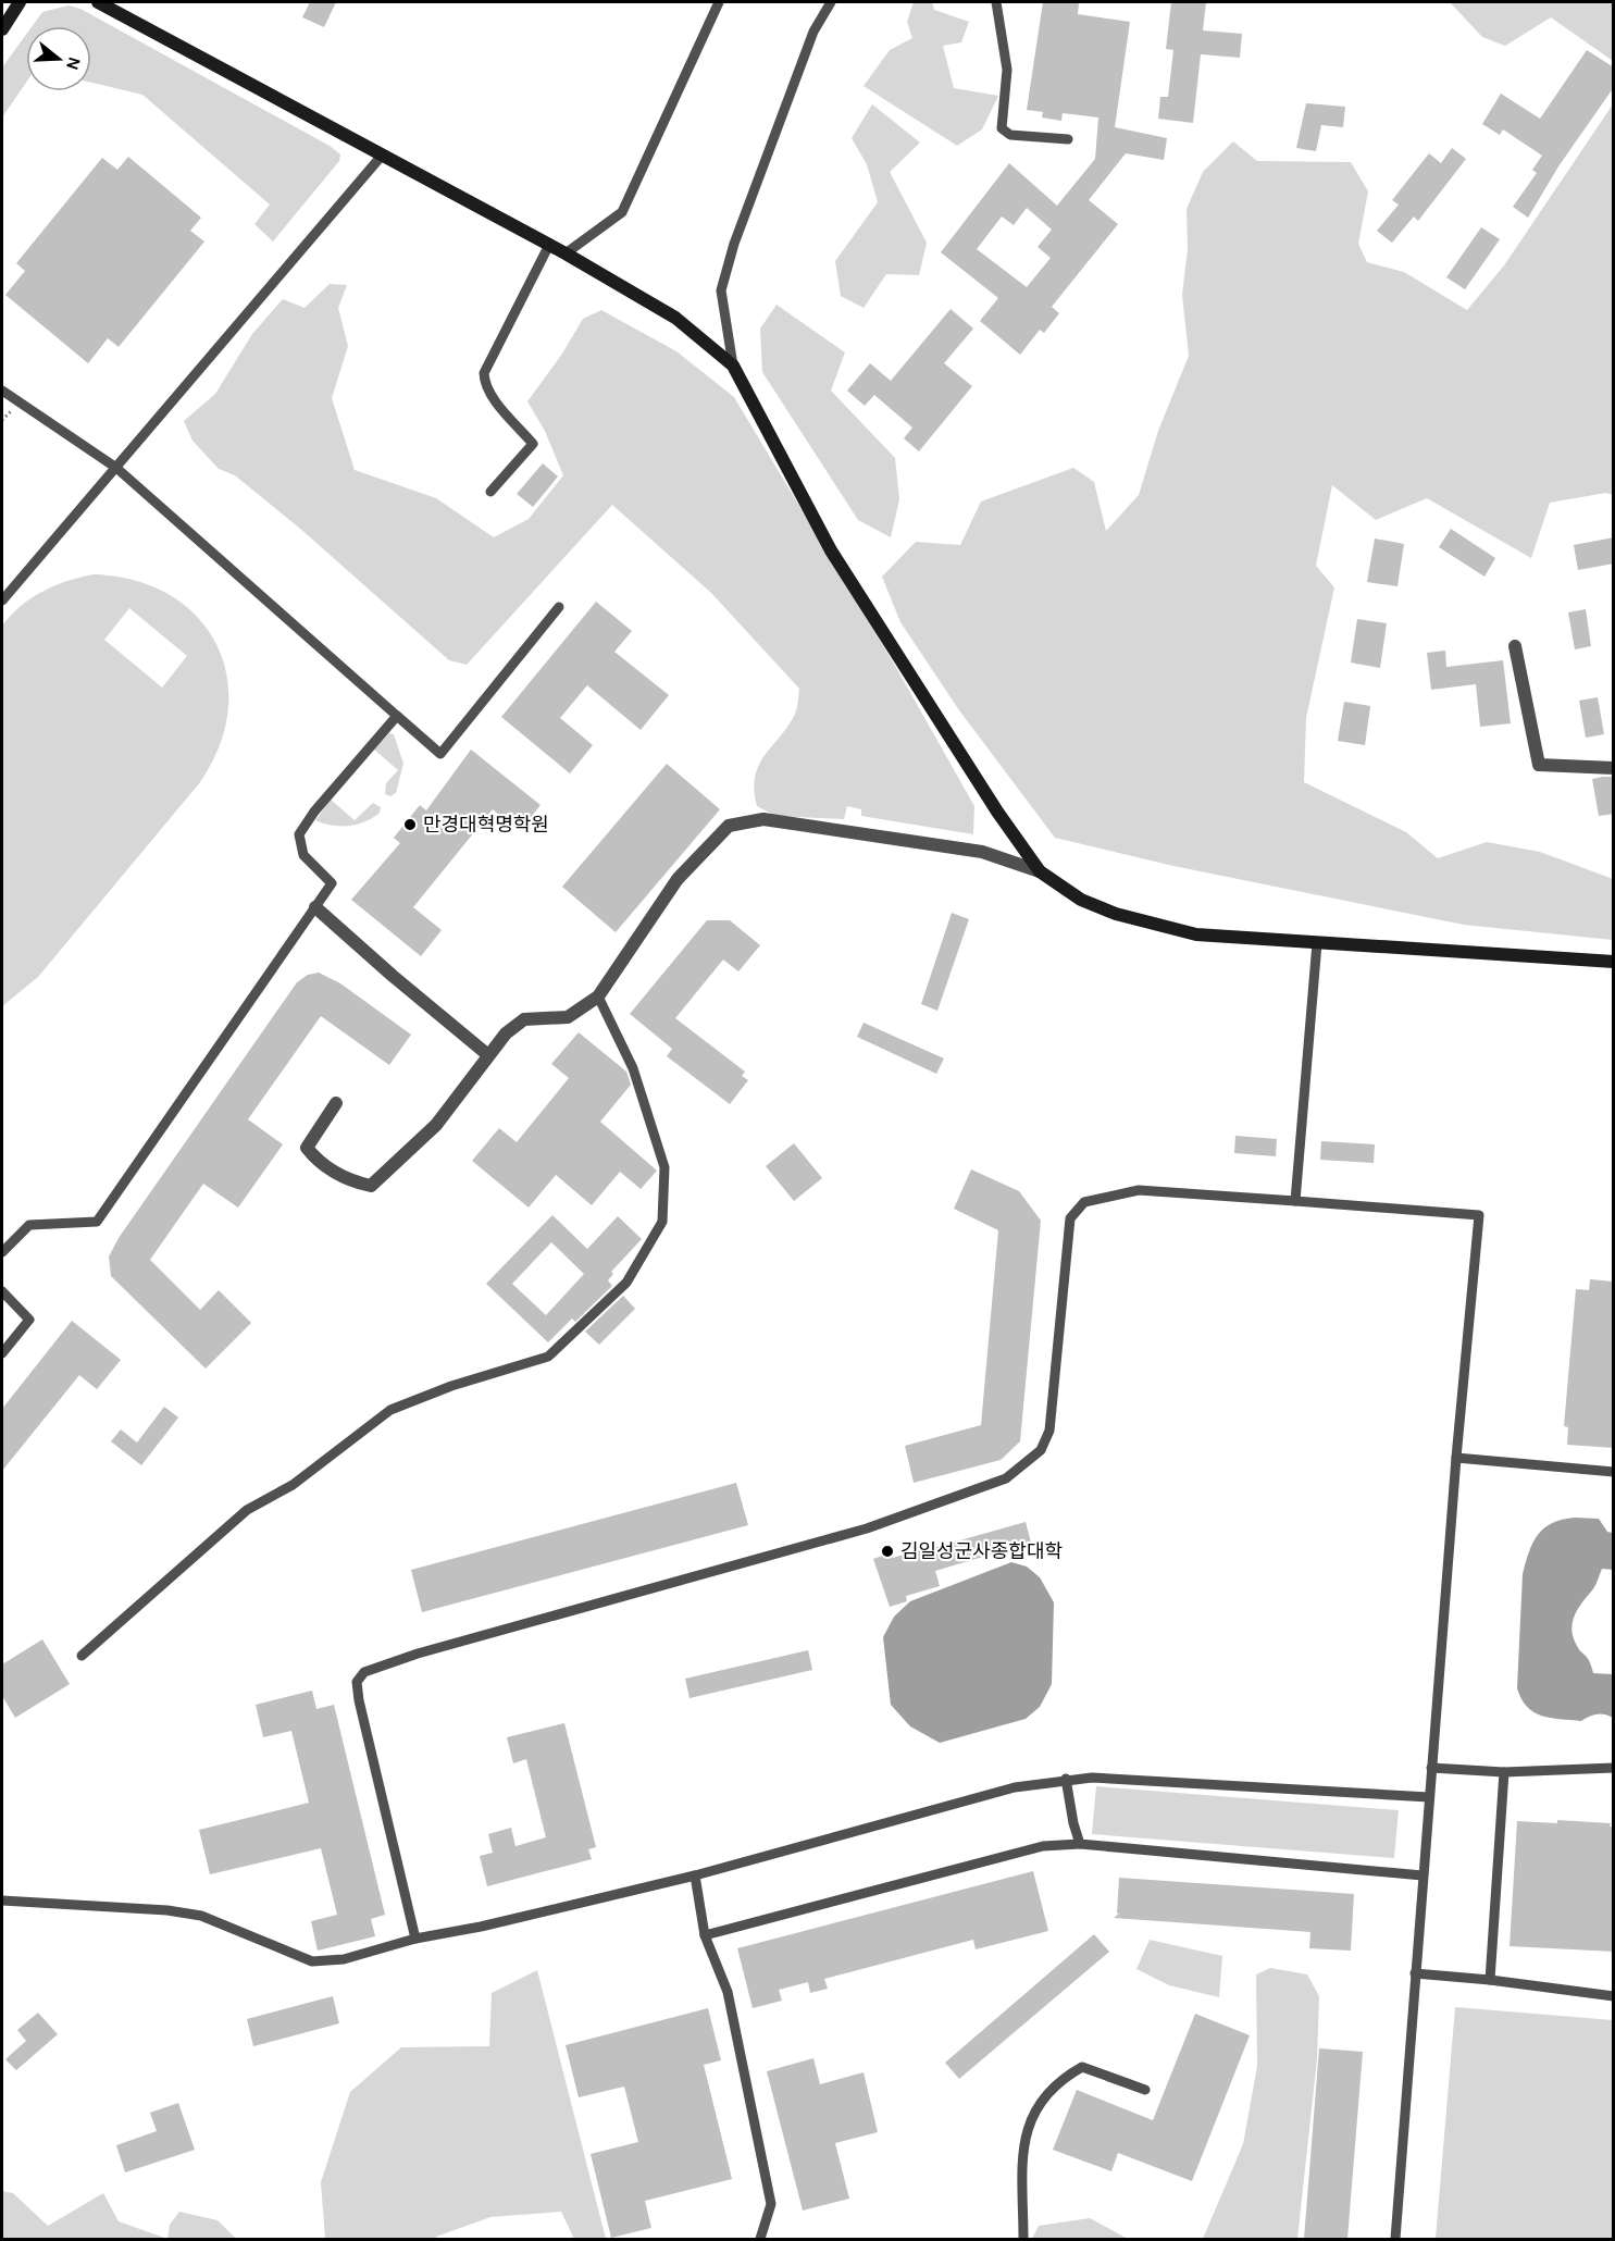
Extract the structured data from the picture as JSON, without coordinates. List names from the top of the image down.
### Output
{
  "places": ["만경대혁명학원", "김일성군사종합대학"],
  "north": "right"
}
